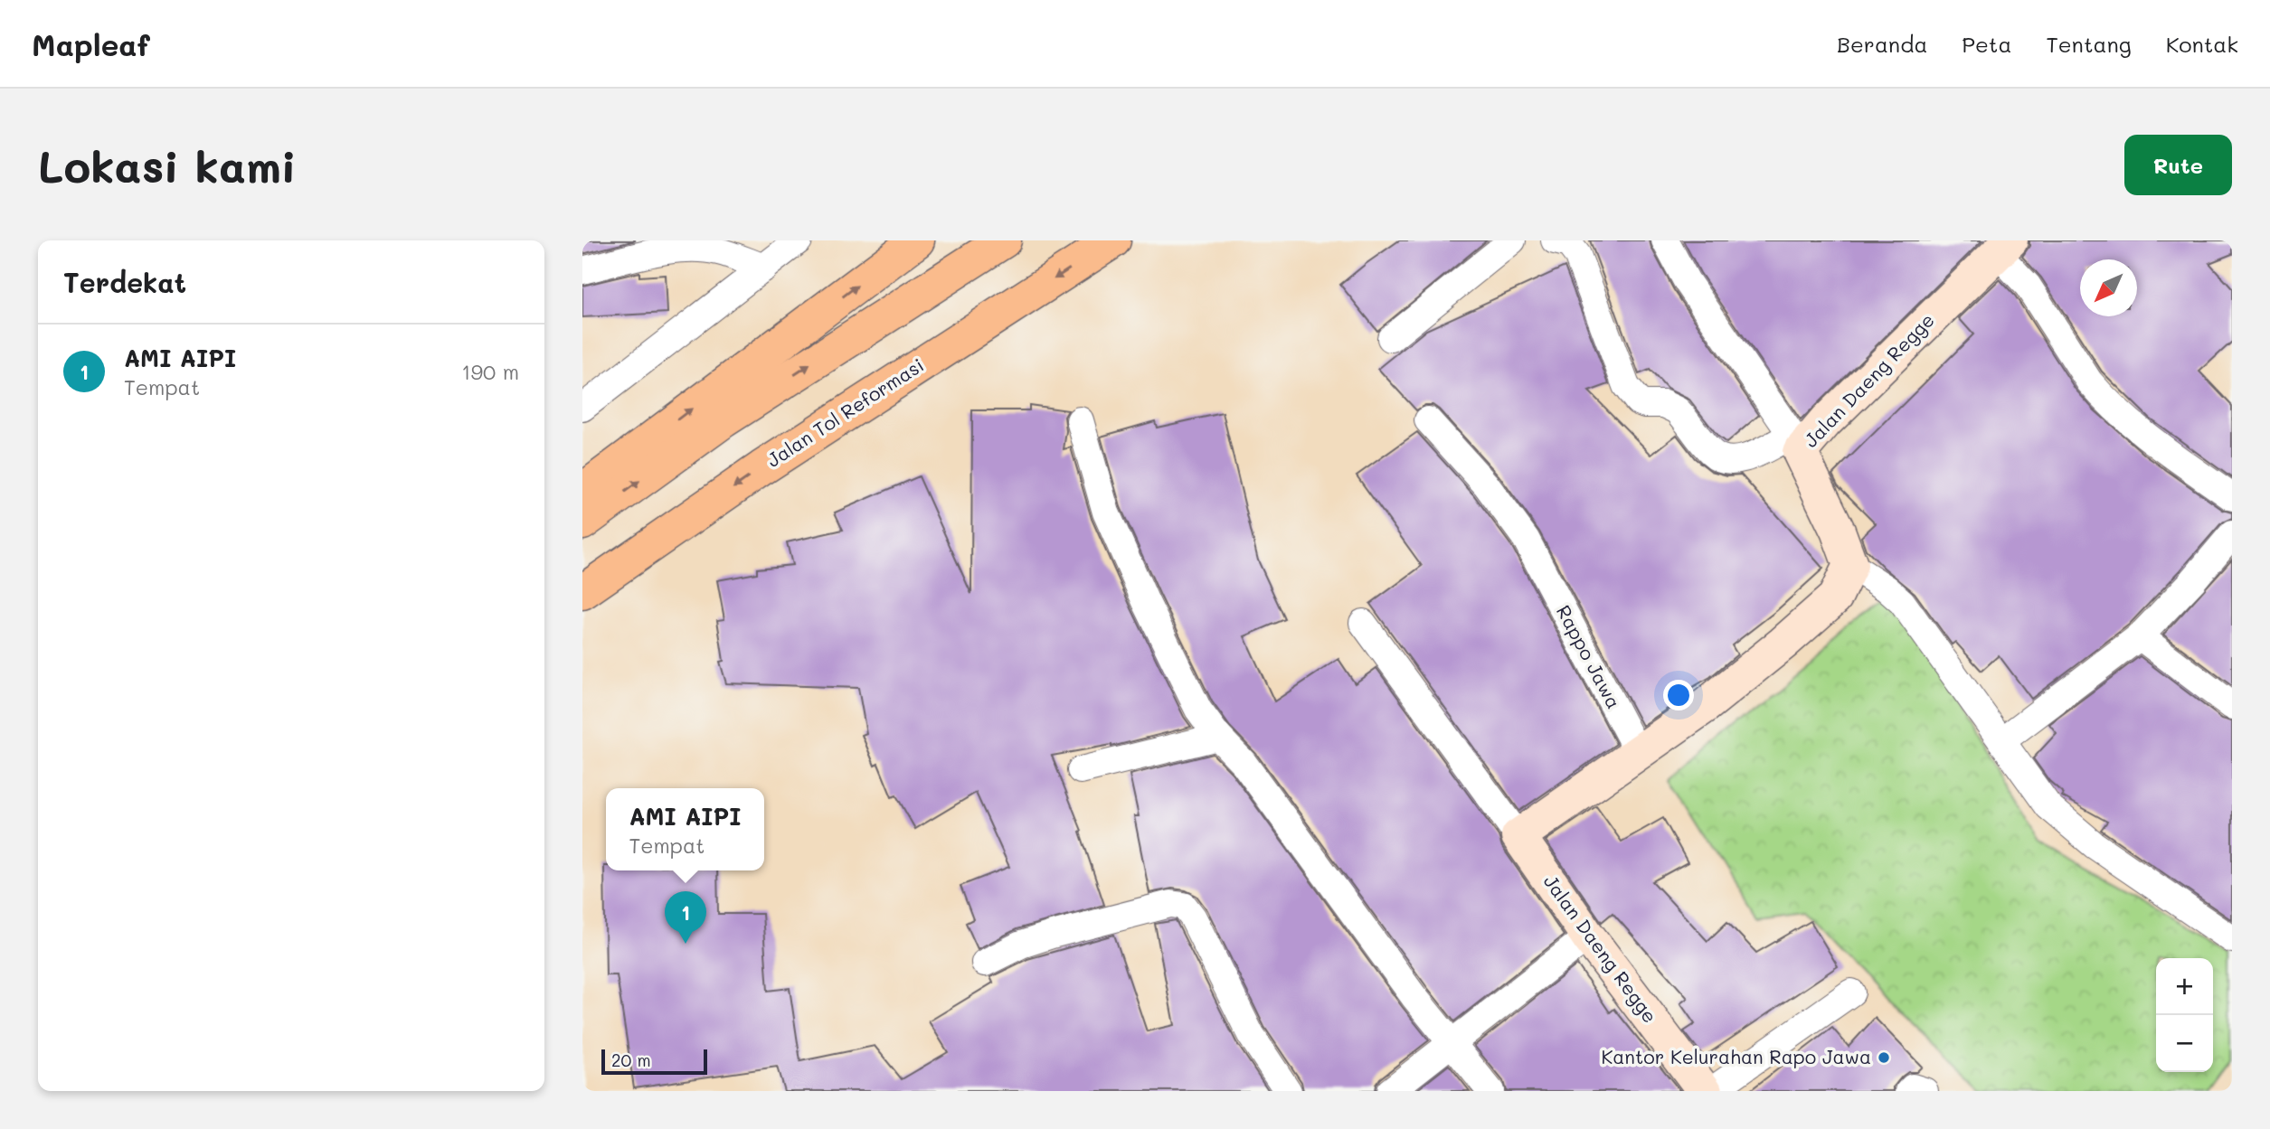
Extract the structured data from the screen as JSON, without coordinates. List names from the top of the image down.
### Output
{
  "streets": {
    "highway": ["Jalan Tol Reformasi"],
    "street": ["Jalan Daeng Regge", "Rappo Jawa"]
  },
  "places": ["Kantor Kelurahan Rapo Jawa"],
  "scale_bar": "20 m",
  "north": "bottom left",
  "page": {
    "header": "Mapleaf",
    "nav": [
      "Beranda",
      "Peta",
      "Tentang",
      "Kontak"
    ],
    "buttons": "Rute",
    "title": "Lokasi kami",
    "heading": "Terdekat",
    "list": [
      {
        "mark": "1",
        "name": "AMI AIPI",
        "note": "Tempat",
        "value": "190 m"
      }
    ],
    "popup": ["AMI AIPI", "Tempat"],
    "pins": "1",
    "map_buttons": ["+", "−"],
    "scale": "20 m"
  }
}
